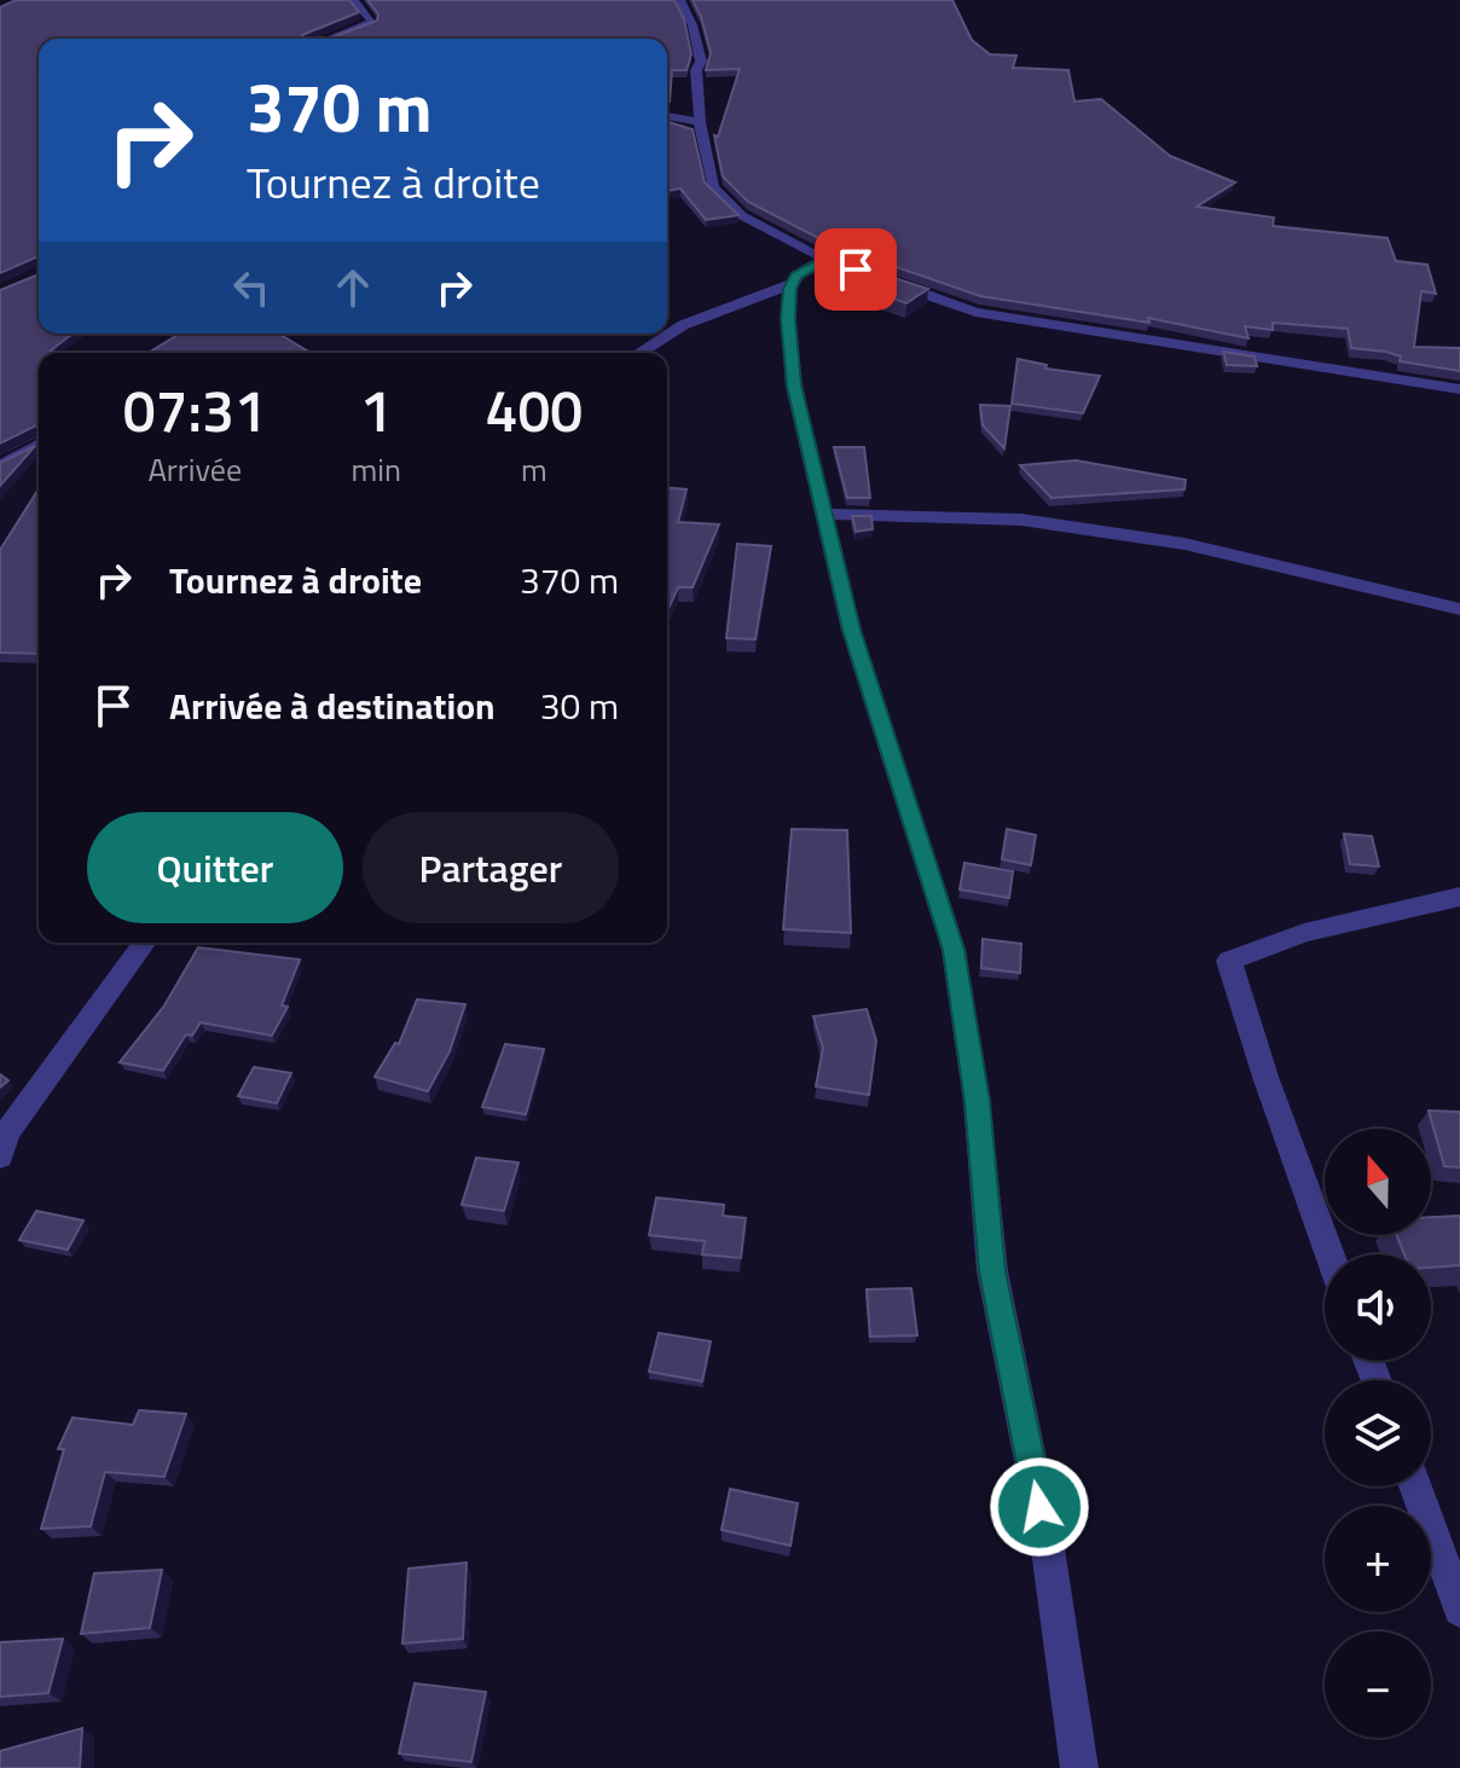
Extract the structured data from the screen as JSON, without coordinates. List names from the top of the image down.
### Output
{
  "north": "top",
  "page": {
    "turn": ["370 m", "Tournez à droite"],
    "eta": [
      "07:31",
      "Arrivée",
      "1",
      "min",
      "400",
      "m"
    ],
    "list": [
      {
        "name": "Tournez à droite",
        "value": "370 m"
      },
      {
        "name": "Arrivée à destination",
        "value": "30 m"
      }
    ],
    "buttons": ["Quitter", "Partager"],
    "map_buttons": ["+", "−"]
  }
}
